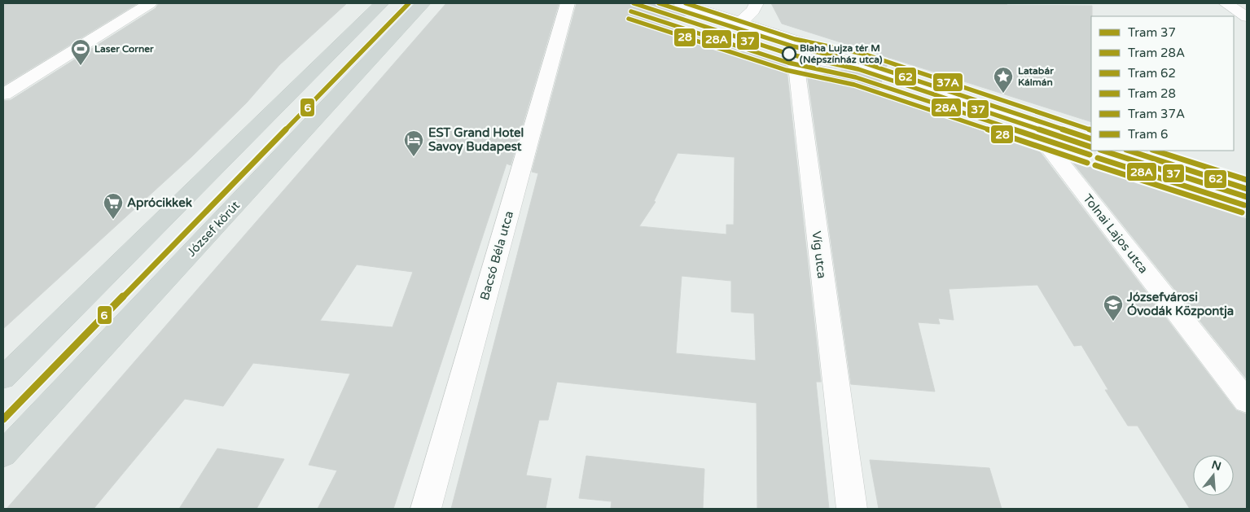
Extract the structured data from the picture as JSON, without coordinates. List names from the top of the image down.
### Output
{
  "streets": {
    "main road": ["József körút"],
    "street": ["Tolnai Lajos utca", "Víg utca", "Bacsó Béla utca"]
  },
  "places": {
    "other": ["Blaha Lujza tér M (Népszínház utca)"],
    "sports": ["Laser Corner"],
    "place": ["Latabár Kálmán"],
    "hotel": ["EST Grand Hotel Savoy Budapest"],
    "supermarket": ["Aprócikkek"],
    "school or university": ["Józsefvárosi Óvodák Központja"]
  },
  "lines": [
    "tram line 37",
    "tram line 62",
    "tram line 37A",
    "tram line 6",
    "tram line 28A",
    "tram line 28"
  ],
  "legend": [
    "Tram 37",
    "Tram 28A",
    "Tram 62",
    "Tram 28",
    "Tram 37A",
    "Tram 6"
  ],
  "north": "top"
}
